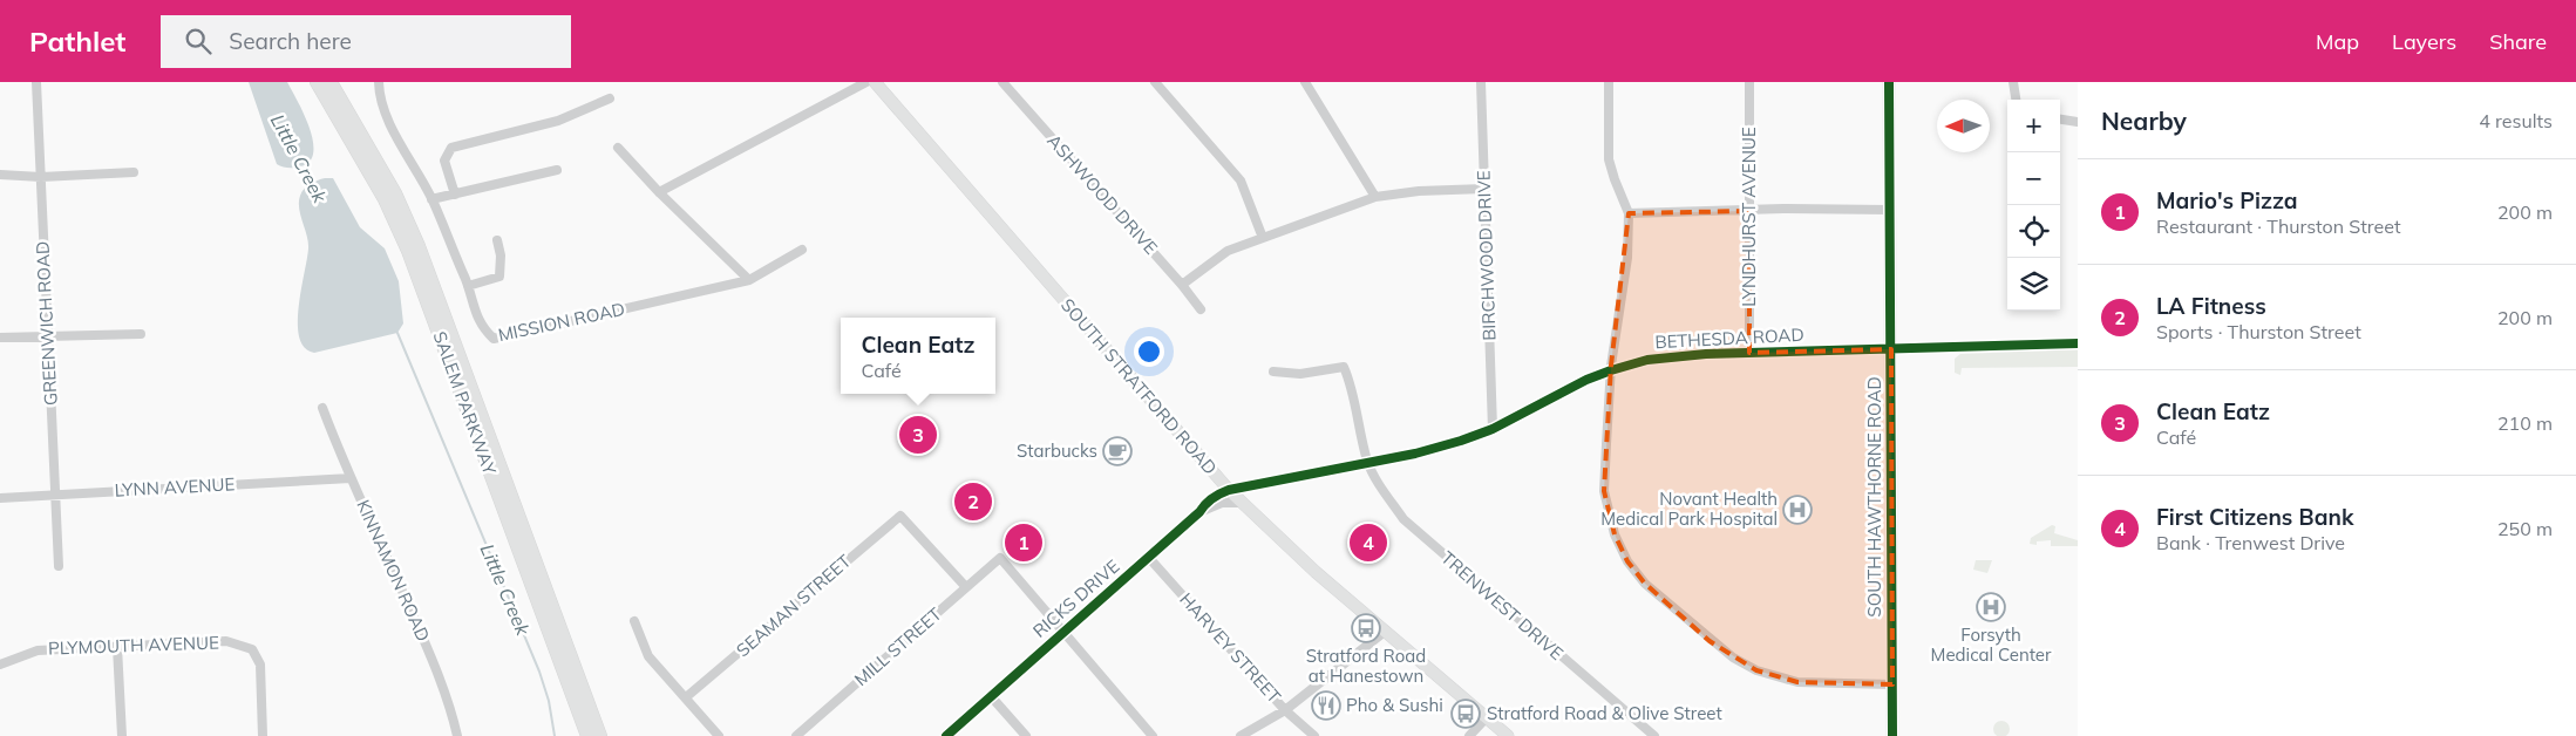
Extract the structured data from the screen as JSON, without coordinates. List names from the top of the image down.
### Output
{
  "streets": {
    "highway": ["SALEM PARKWAY"],
    "main road": ["SOUTH STRATFORD ROAD", "SOUTH HAWTHORNE ROAD"],
    "street": [
      "ASHWOOD DRIVE",
      "LYNDHURST AVENUE",
      "BIRCHWOOD DRIVE",
      "MISSION ROAD",
      "GREENWICH ROAD",
      "BETHESDA ROAD",
      "LYNN AVENUE",
      "KINNAMON ROAD",
      "RICKS DRIVE",
      "SEAMAN STREET",
      "TRENWEST DRIVE",
      "PLYMOUTH AVENUE",
      "MILL STREET",
      "HARVEY STREET"
    ]
  },
  "crossings": [
    ["LYNDHURST AVENUE", "BETHESDA ROAD"],
    ["BIRCHWOOD DRIVE", "BETHESDA ROAD"],
    ["GREENWICH ROAD", "LYNN AVENUE"],
    ["BETHESDA ROAD", "SOUTH STRATFORD ROAD"],
    ["BETHESDA ROAD", "SOUTH HAWTHORNE ROAD"],
    ["BETHESDA ROAD", "RICKS DRIVE"],
    ["BETHESDA ROAD", "TRENWEST DRIVE"],
    ["SOUTH STRATFORD ROAD", "RICKS DRIVE"],
    ["LYNN AVENUE", "KINNAMON ROAD"],
    ["RICKS DRIVE", "MILL STREET"],
    ["RICKS DRIVE", "HARVEY STREET"],
    ["SEAMAN STREET", "MILL STREET"]
  ],
  "water": ["Little Creek"],
  "places": {
    "cafe": ["Starbucks"],
    "hospital": ["Novant Health Medical Park Hospital", "Forsyth Medical Center"],
    "bus stop": ["Stratford Road at Hanestown", "Stratford Road & Olive Street"],
    "restaurant": ["Pho & Sushi"]
  },
  "north": "left",
  "page": {
    "header": "Pathlet",
    "search": "Search here",
    "nav": ["Map", "Layers", "Share"],
    "heading": ["Nearby", "4 results"],
    "map_buttons": ["+", "−"],
    "list": [
      {
        "mark": "1",
        "name": "Mario's Pizza",
        "note": "Restaurant · Thurston Street",
        "value": "200 m"
      },
      {
        "mark": "2",
        "name": "LA Fitness",
        "note": "Sports · Thurston Street",
        "value": "200 m"
      },
      {
        "mark": "3",
        "name": "Clean Eatz",
        "note": "Café",
        "value": "210 m"
      },
      {
        "mark": "4",
        "name": "First Citizens Bank",
        "note": "Bank · Trenwest Drive",
        "value": "250 m"
      }
    ],
    "popup": ["Clean Eatz", "Café"],
    "pins": [
      "3",
      "2",
      "1",
      "4"
    ]
  }
}
